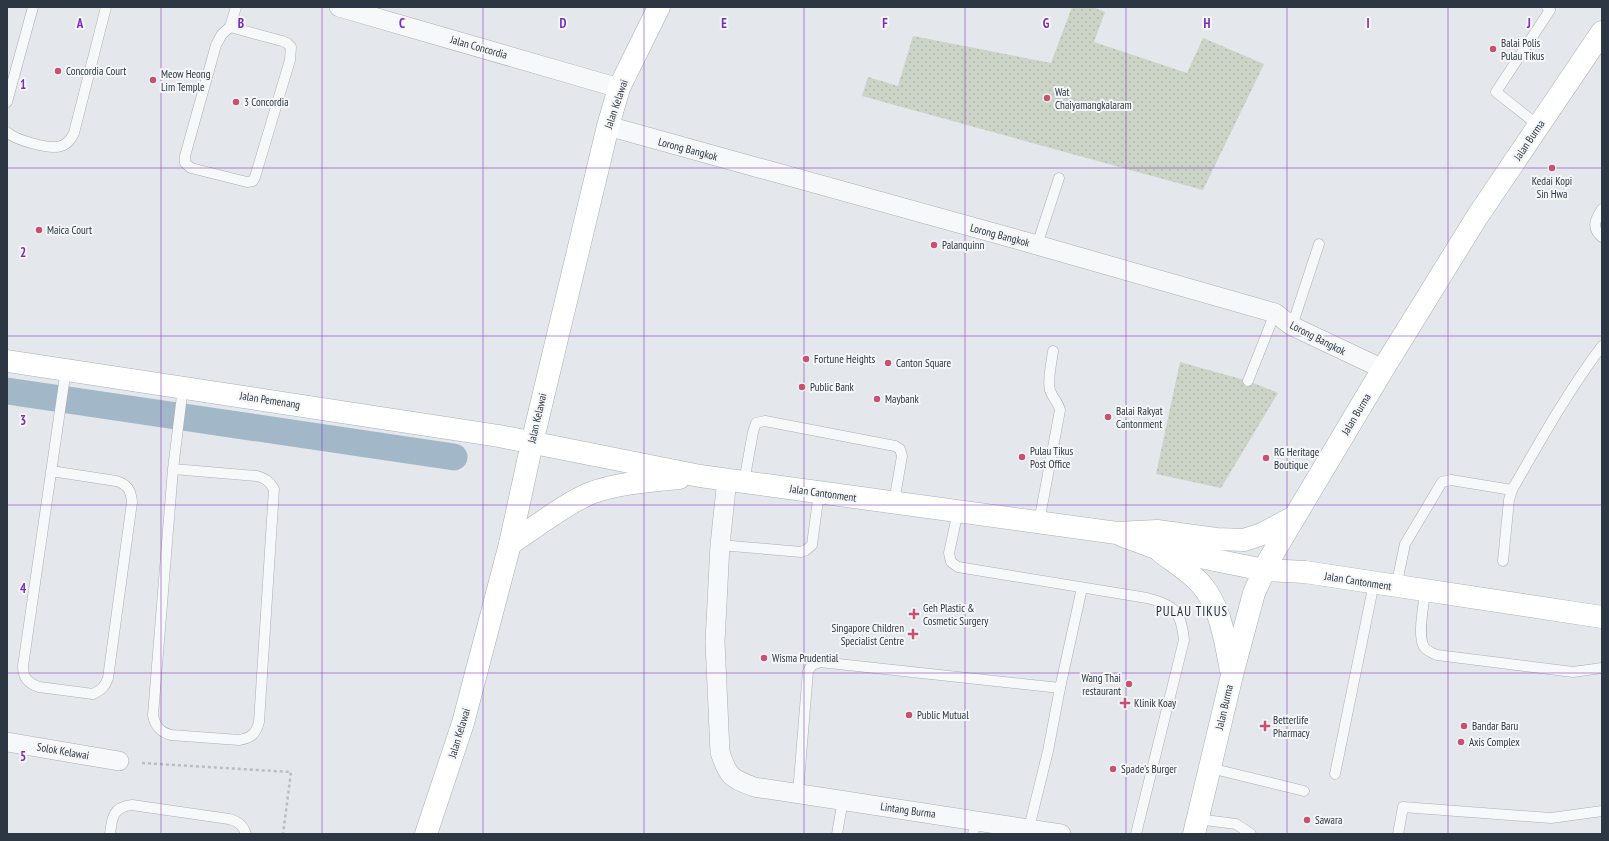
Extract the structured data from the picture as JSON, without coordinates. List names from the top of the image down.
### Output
{
  "streets": {
    "main road": [
      "Jalan Kelawai",
      "Jalan Burma",
      "Jalan Pemenang",
      "Jalan Cantonment"
    ],
    "street": [
      "Jalan Concordia",
      "Lorong Bangkok",
      "Solok Kelawai",
      "Lintang Burma"
    ]
  },
  "crossings": [
    ["Jalan Concordia", "Jalan Kelawai"],
    ["Jalan Kelawai", "Lorong Bangkok"],
    ["Jalan Kelawai", "Jalan Pemenang"],
    ["Jalan Kelawai", "Jalan Cantonment"],
    ["Jalan Burma", "Lorong Bangkok"],
    ["Jalan Burma", "Jalan Cantonment"],
    ["Jalan Pemenang", "Jalan Cantonment"],
    ["Jalan Cantonment", "Lintang Burma"]
  ],
  "districts": ["PULAU TIKUS"],
  "places": {
    "other": [
      "Balai Polis Pulau Tikus",
      "Concordia Court",
      "Meow Heong Lim Temple",
      "Wat Chaiyamangkalaram",
      "3 Concordia",
      "Kedai Kopi Sin Hwa",
      "Maica Court",
      "Palanquinn",
      "Fortune Heights",
      "Canton Square",
      "Public Bank",
      "Maybank",
      "Balai Rakyat Cantonment",
      "Pulau Tikus Post Office",
      "RG Heritage Boutique",
      "Wisma Prudential",
      "Wang Thai restaurant",
      "Public Mutual",
      "Bandar Baru",
      "Axis Complex",
      "Spade's Burger",
      "Sawara"
    ],
    "health": [
      "Geh Plastic & Cosmetic Surgery",
      "Singapore Children Specialist Centre",
      "Klinik Koay",
      "Betterlife Pharmacy"
    ]
  },
  "grid": {
    "columns": [
      "A",
      "B",
      "C",
      "D",
      "E",
      "F",
      "G",
      "H",
      "I",
      "J"
    ],
    "rows": [
      "1",
      "2",
      "3",
      "4",
      "5"
    ]
  }
}
